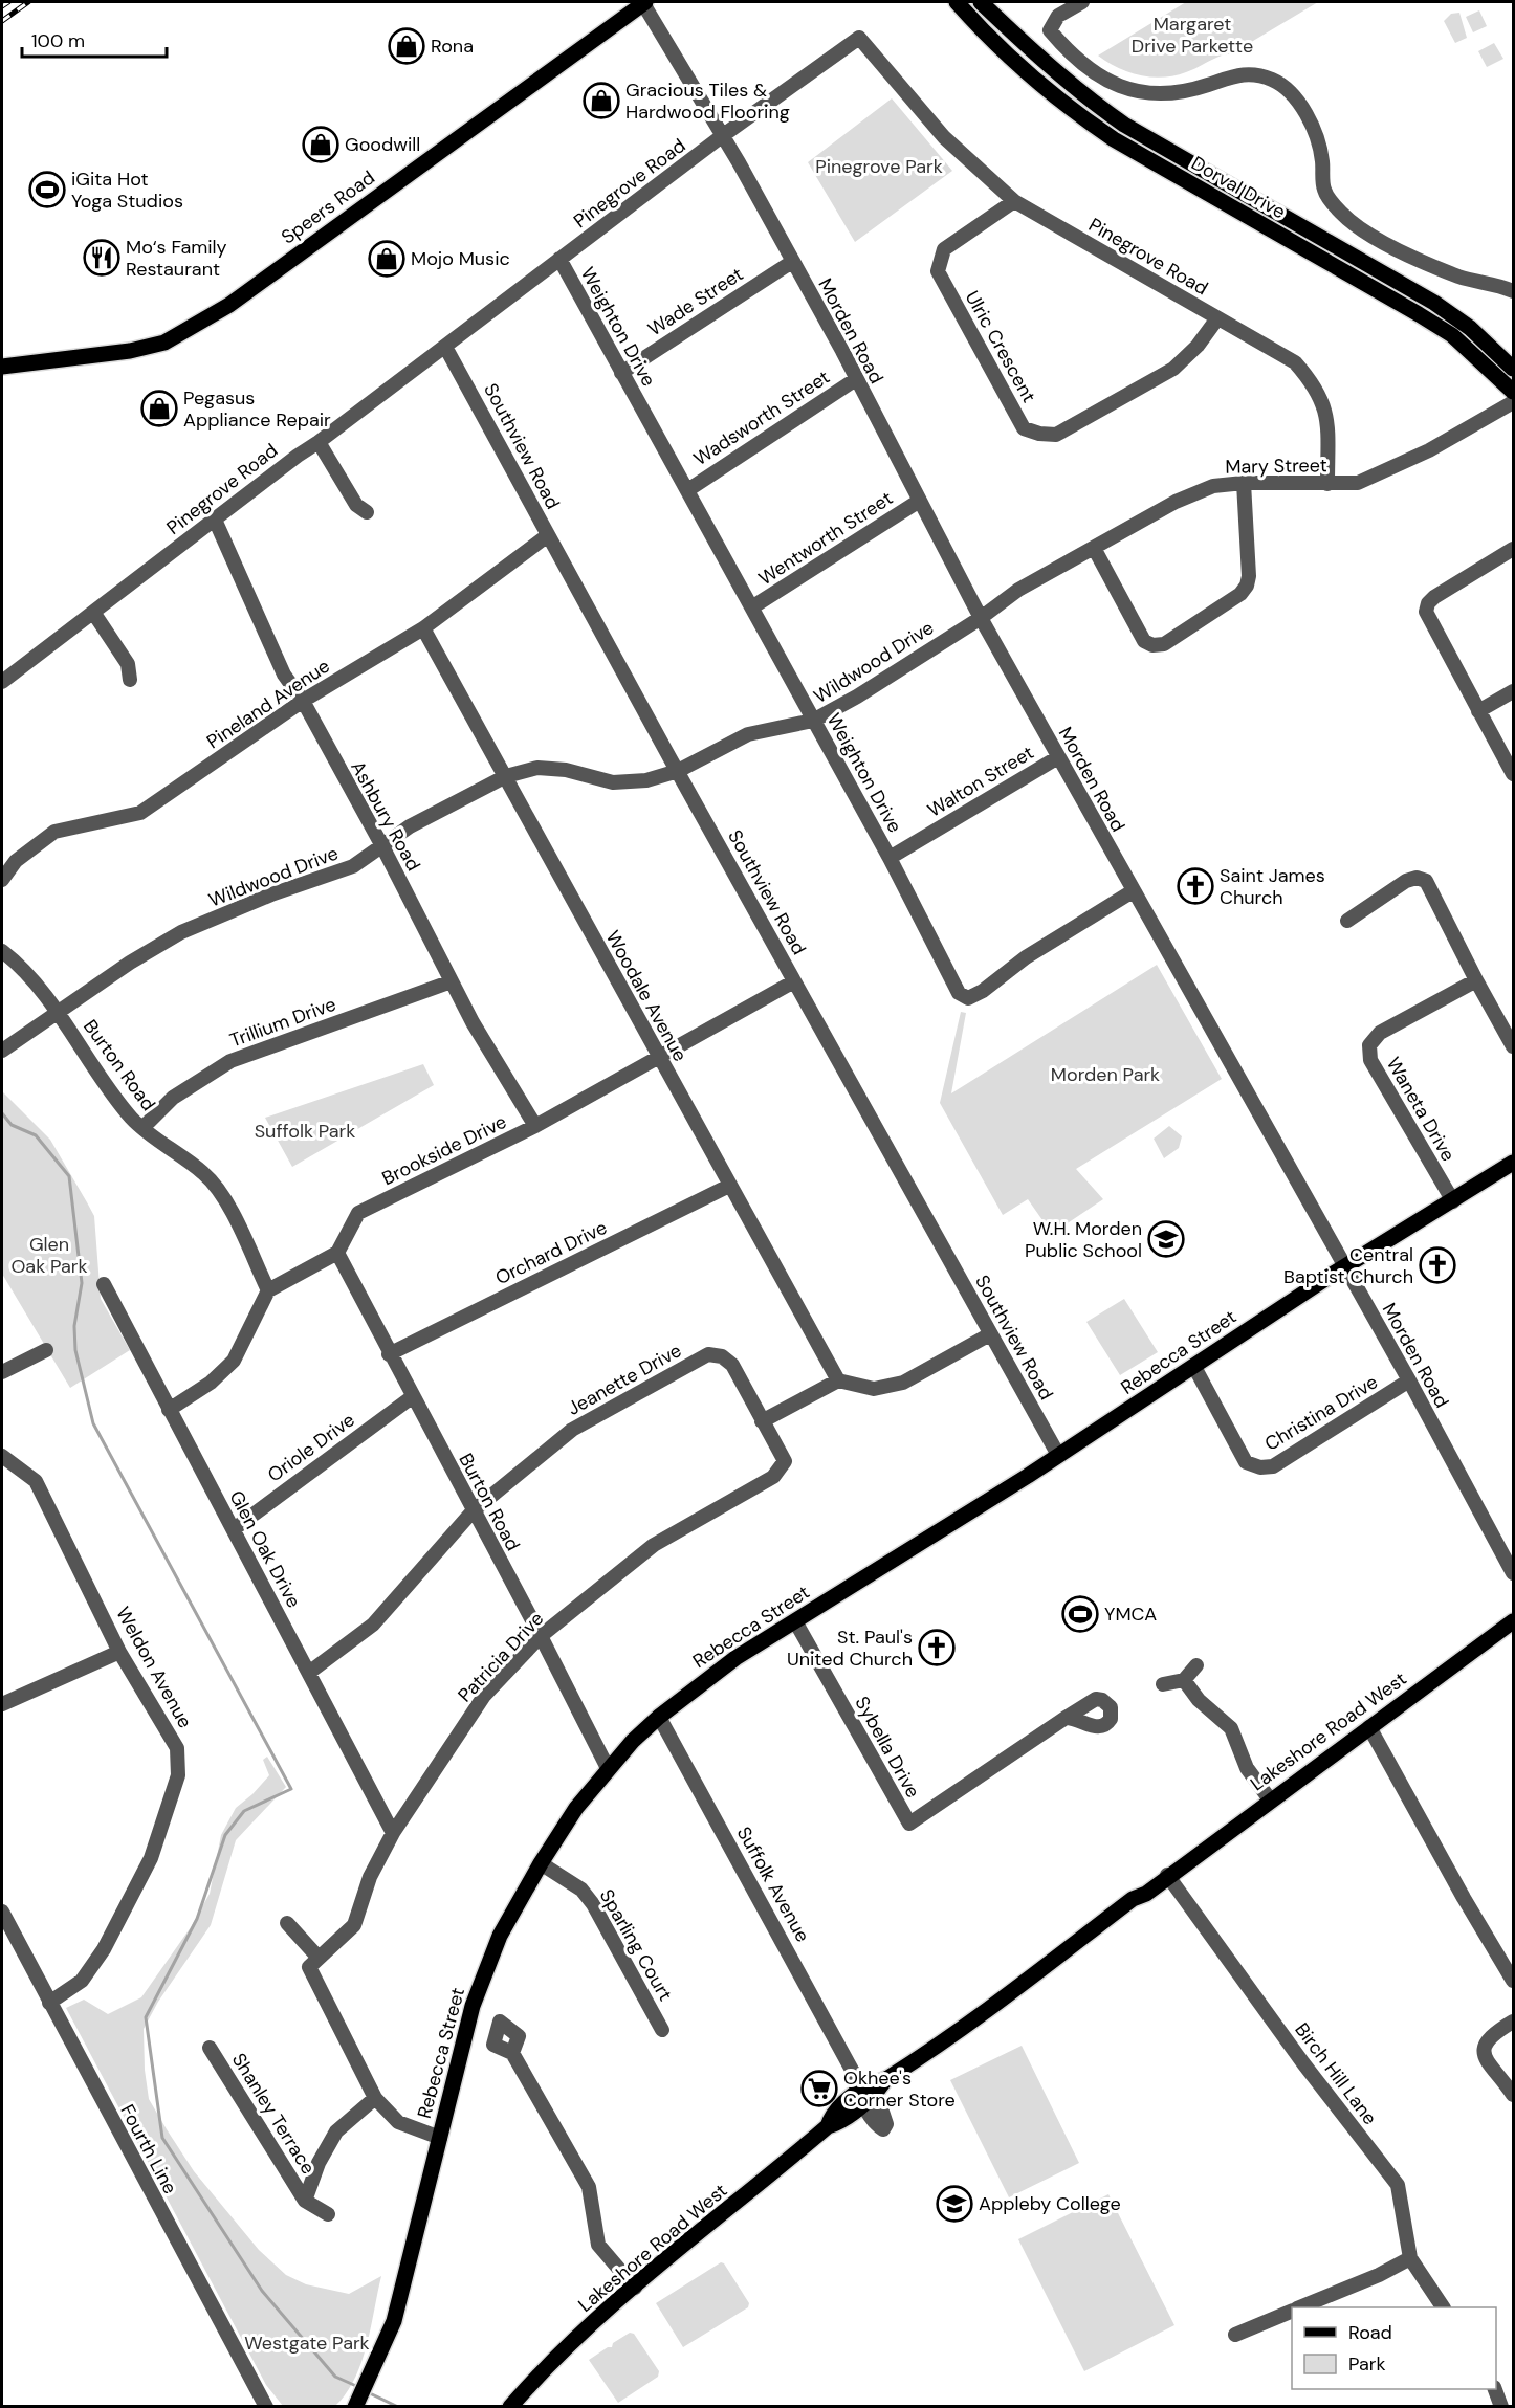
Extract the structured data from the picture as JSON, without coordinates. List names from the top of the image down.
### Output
{
  "streets": {
    "main road": [
      "Dorval Drive",
      "Speers Road",
      "Rebecca Street",
      "Lakeshore Road West"
    ],
    "street": [
      "Pinegrove Road",
      "Wade Street",
      "Weighton Drive",
      "Morden Road",
      "Ulric Crescent",
      "Wadsworth Street",
      "Southview Road",
      "Mary Street",
      "Wentworth Street",
      "Wildwood Drive",
      "Pineland Avenue",
      "Walton Street",
      "Ashbury Road",
      "Woodale Avenue",
      "Trillium Drive",
      "Burton Road",
      "Waneta Drive",
      "Brookside Drive",
      "Orchard Drive",
      "Jeanette Drive",
      "Christina Drive",
      "Oriole Drive",
      "Glen Oak Drive",
      "Patricia Drive",
      "Weldon Avenue",
      "Sybella Drive",
      "Suffolk Avenue",
      "Sparling Court",
      "Birch Hill Lane",
      "Shanley Terrace",
      "Fourth Line"
    ]
  },
  "crossings": [
    ["Pinegrove Road", "Weighton Drive"],
    ["Pinegrove Road", "Morden Road"],
    ["Pinegrove Road", "Ulric Crescent"],
    ["Pinegrove Road", "Southview Road"],
    ["Pinegrove Road", "Mary Street"],
    ["Pinegrove Road", "Ashbury Road"],
    ["Speers Road", "Morden Road"],
    ["Wade Street", "Weighton Drive"],
    ["Wade Street", "Morden Road"],
    ["Weighton Drive", "Morden Road"],
    ["Weighton Drive", "Wadsworth Street"],
    ["Weighton Drive", "Wentworth Street"],
    ["Weighton Drive", "Wildwood Drive"],
    ["Weighton Drive", "Walton Street"],
    ["Morden Road", "Wadsworth Street"],
    ["Morden Road", "Mary Street"],
    ["Morden Road", "Wentworth Street"],
    ["Morden Road", "Wildwood Drive"],
    ["Morden Road", "Walton Street"],
    ["Morden Road", "Rebecca Street"],
    ["Morden Road", "Christina Drive"],
    ["Southview Road", "Wildwood Drive"],
    ["Southview Road", "Pineland Avenue"],
    ["Southview Road", "Brookside Drive"],
    ["Southview Road", "Rebecca Street"],
    ["Mary Street", "Wildwood Drive"],
    ["Wildwood Drive", "Ashbury Road"],
    ["Wildwood Drive", "Woodale Avenue"],
    ["Wildwood Drive", "Burton Road"],
    ["Pineland Avenue", "Ashbury Road"],
    ["Pineland Avenue", "Woodale Avenue"],
    ["Ashbury Road", "Trillium Drive"],
    ["Ashbury Road", "Brookside Drive"],
    ["Woodale Avenue", "Brookside Drive"],
    ["Woodale Avenue", "Orchard Drive"],
    ["Trillium Drive", "Burton Road"],
    ["Burton Road", "Brookside Drive"],
    ["Burton Road", "Orchard Drive"],
    ["Burton Road", "Rebecca Street"],
    ["Burton Road", "Jeanette Drive"],
    ["Burton Road", "Oriole Drive"],
    ["Burton Road", "Patricia Drive"],
    ["Waneta Drive", "Rebecca Street"],
    ["Rebecca Street", "Christina Drive"],
    ["Rebecca Street", "Sybella Drive"],
    ["Rebecca Street", "Suffolk Avenue"],
    ["Rebecca Street", "Sparling Court"],
    ["Jeanette Drive", "Glen Oak Drive"],
    ["Jeanette Drive", "Patricia Drive"],
    ["Oriole Drive", "Glen Oak Drive"],
    ["Glen Oak Drive", "Patricia Drive"],
    ["Weldon Avenue", "Fourth Line"],
    ["Lakeshore Road West", "Suffolk Avenue"],
    ["Lakeshore Road West", "Birch Hill Lane"]
  ],
  "parks": [
    "Margaret Drive Parkette",
    "Pinegrove Park",
    "Morden Park",
    "Suffolk Park",
    "Glen Oak Park",
    "Westgate Park"
  ],
  "places": {
    "shop": [
      "Rona",
      "Gracious Tiles & Hardwood Flooring",
      "Goodwill",
      "Mojo Music",
      "Pegasus Appliance Repair"
    ],
    "sports": ["iGita Hot Yoga Studios", "YMCA"],
    "restaurant": ["Mo‘s Family Restaurant"],
    "church": ["Saint James Church", "Central Baptist Church", "St. Paul's United Church"],
    "school or university": ["W.H. Morden Public School", "Appleby College"],
    "supermarket": ["Okhee's Corner Store"]
  },
  "legend": ["Road", "Park"],
  "scale_bar": "100 m"
}
